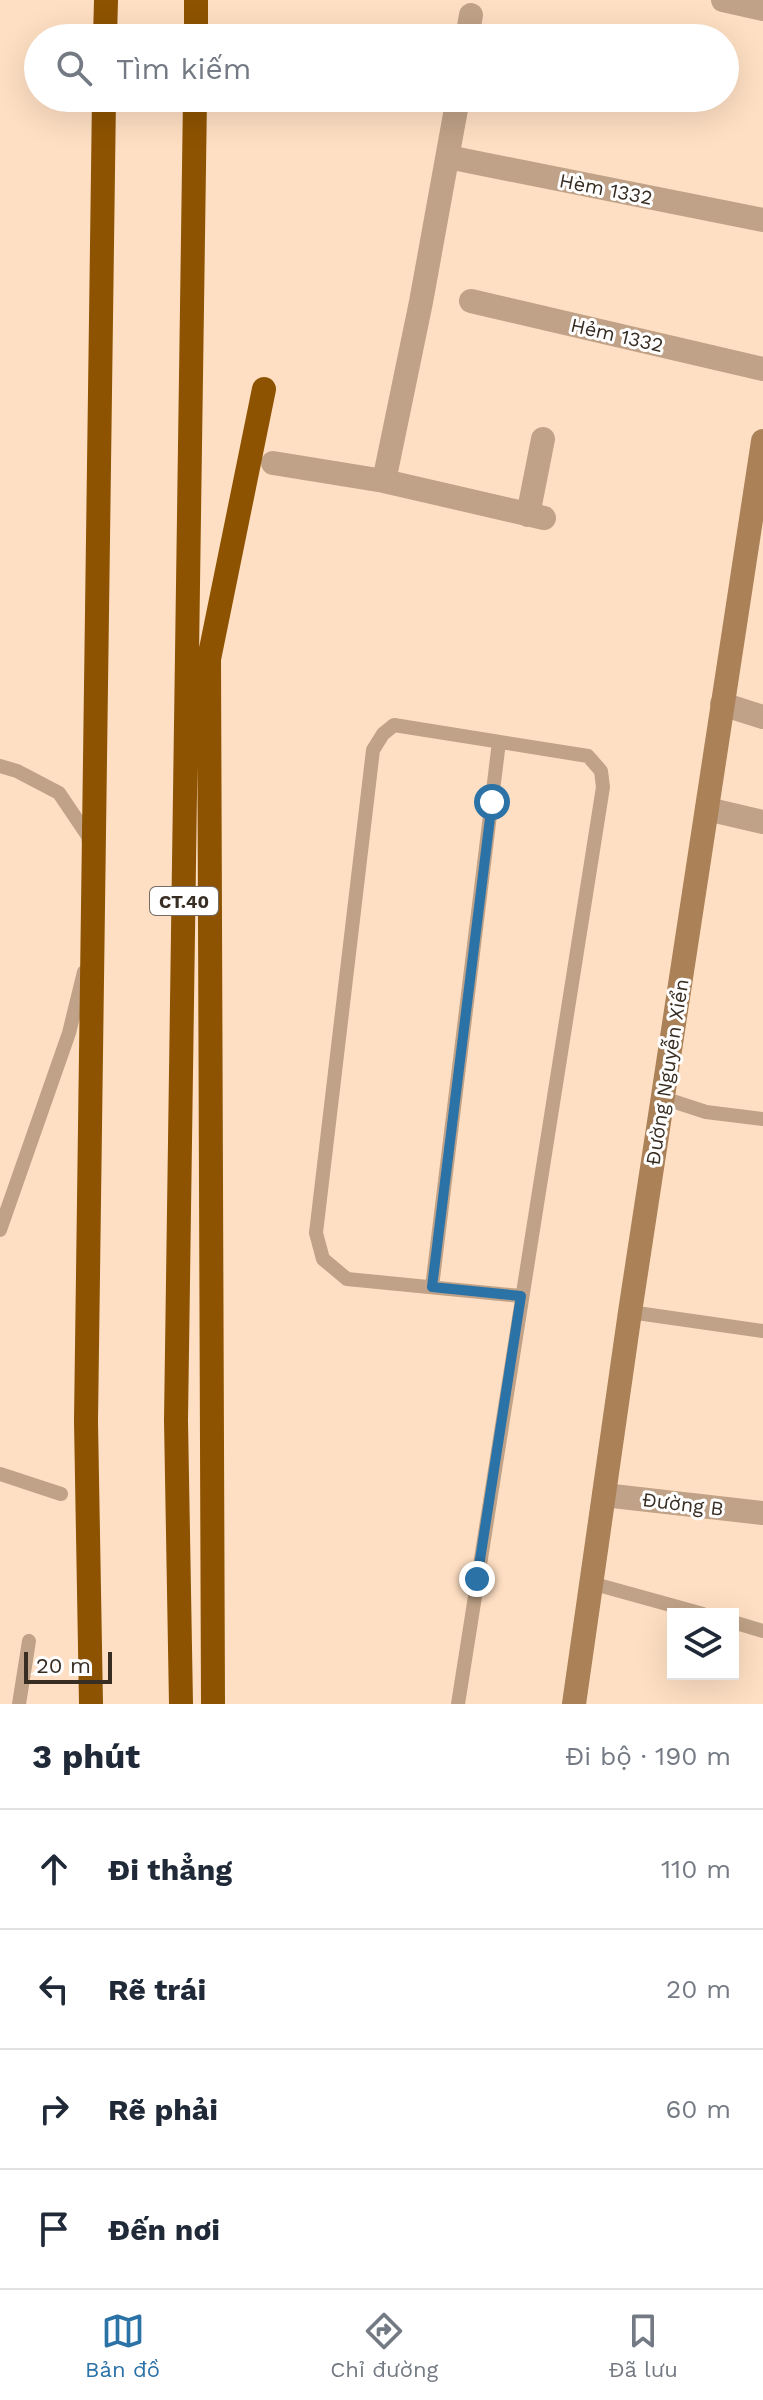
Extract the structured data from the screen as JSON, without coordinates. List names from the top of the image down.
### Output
{
  "streets": {
    "highway": ["CT.40"],
    "main road": ["Đường Nguyễn Xiển"],
    "street": ["Hèm 1332", "Hẻm 1332", "Đường B"]
  },
  "crossings": [
    ["Đường Nguyễn Xiển", "Đường B"]
  ],
  "scale_bar": "20 m",
  "page": {
    "search": "Tìm kiếm",
    "scale": "20 m",
    "heading": ["3 phút", "Đi bộ · 190 m"],
    "list": [
      ["Đi thẳng", "110 m"],
      ["Rẽ trái", "20 m"],
      ["Rẽ phải", "60 m"],
      "Đến nơi"
    ],
    "nav": ["Bản đồ", "Chỉ đường", "Đã lưu"]
  }
}
